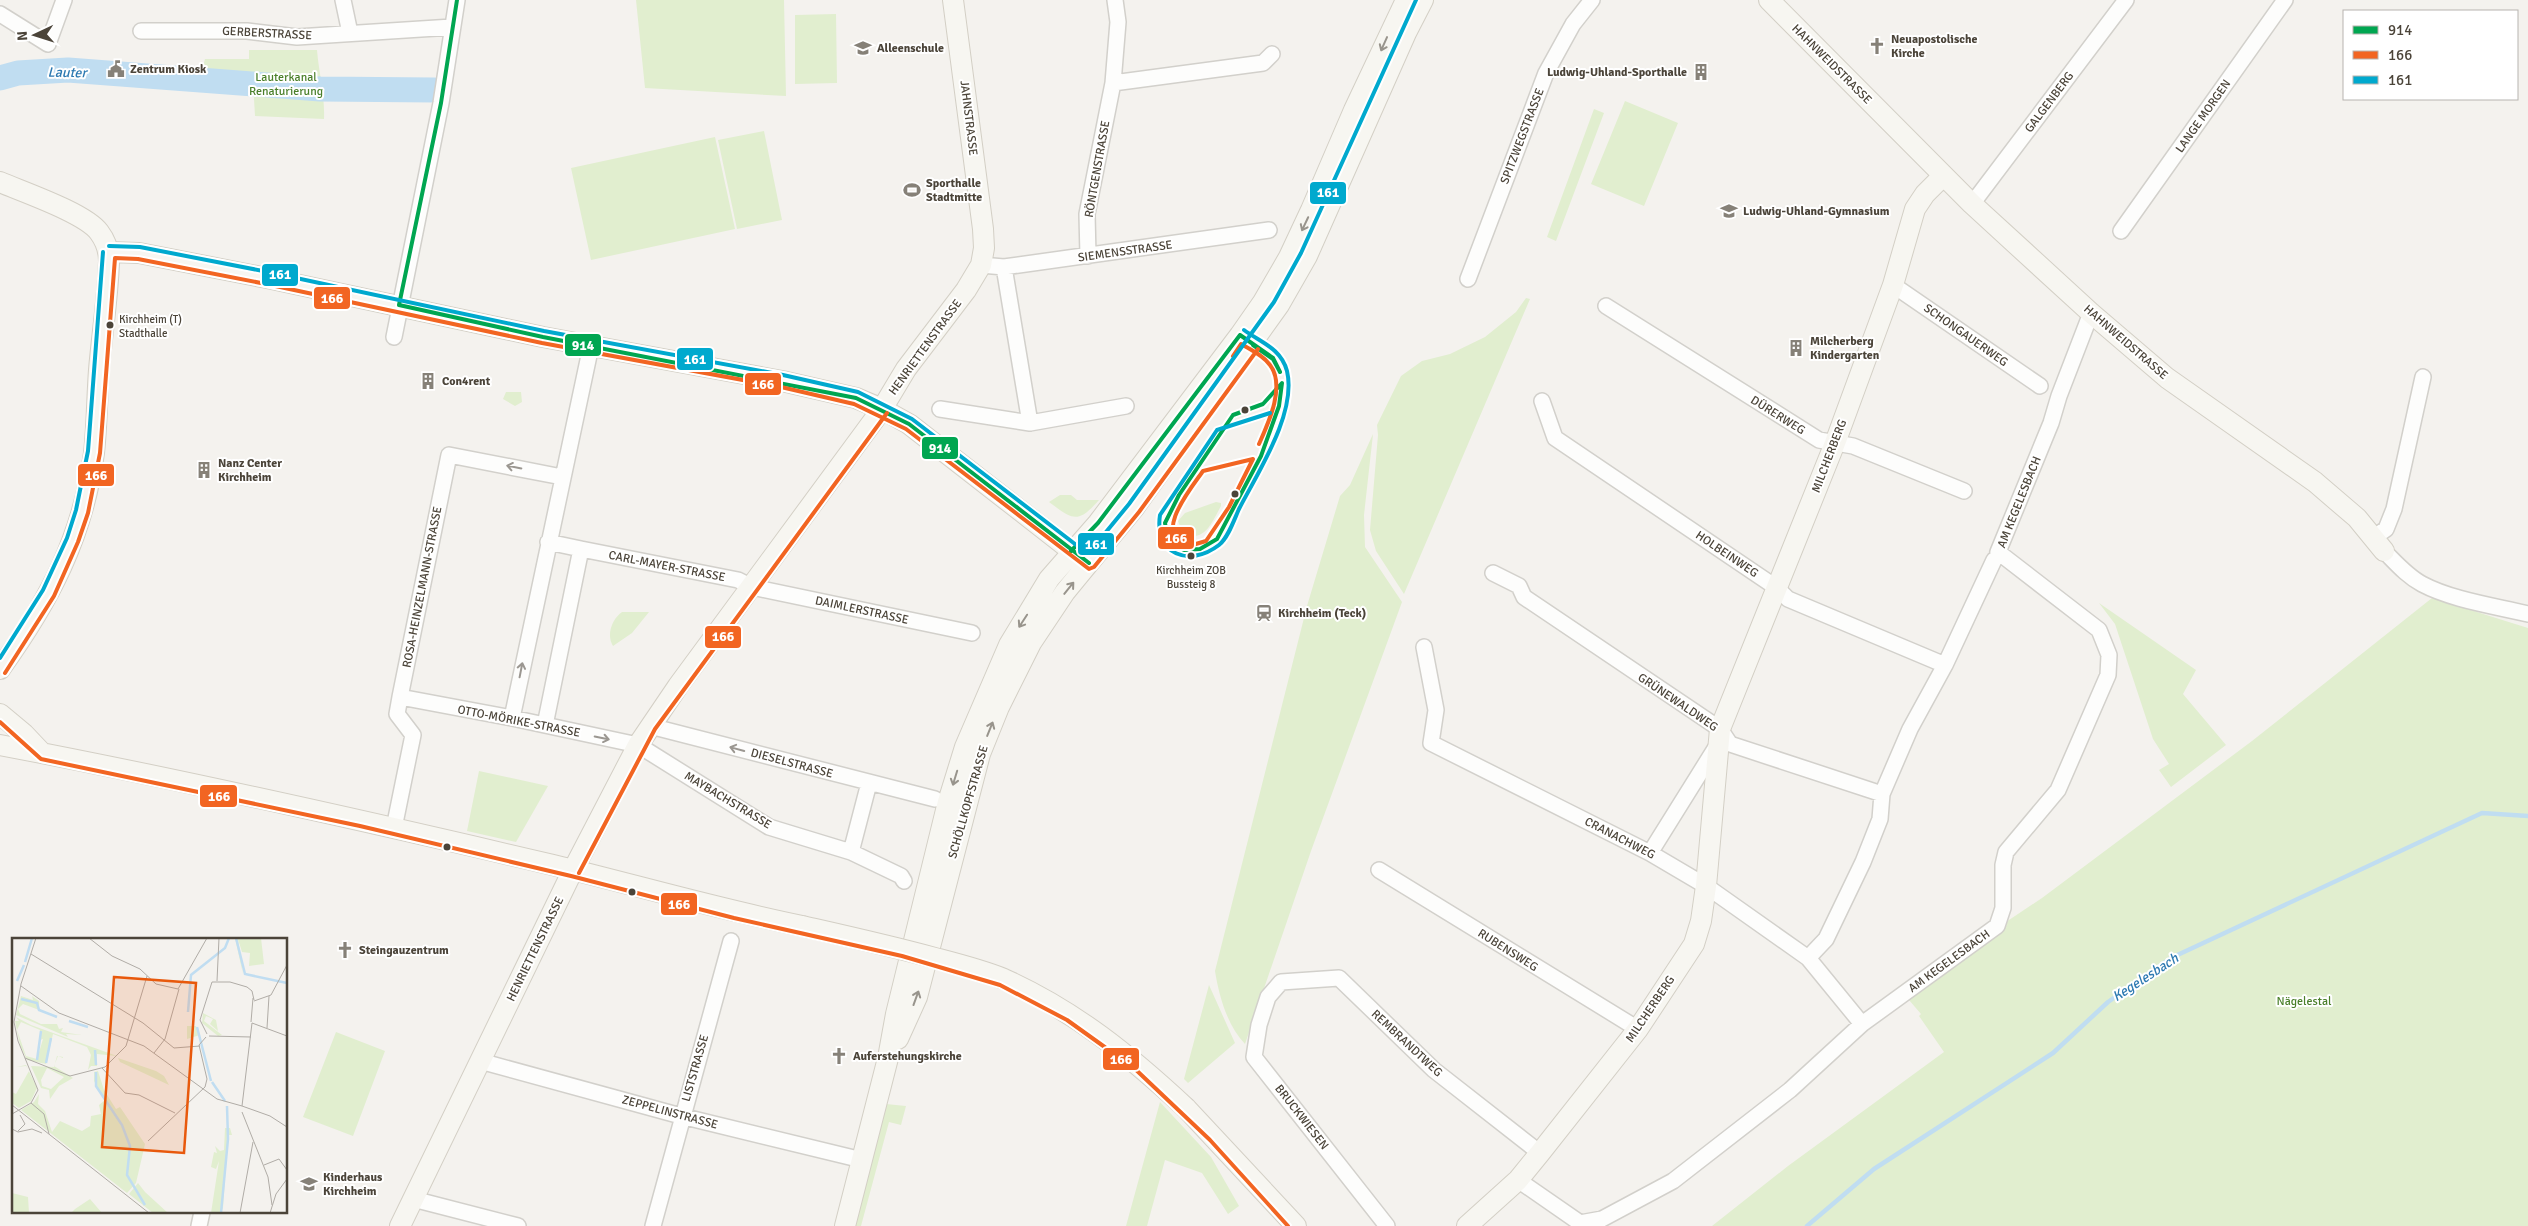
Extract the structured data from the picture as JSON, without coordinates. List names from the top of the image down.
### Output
{
  "streets": {
    "main road": [
      "HAHNWEIDSTRASSE",
      "JAHNSTRASSE",
      "HENRIETTENSTRASSE",
      "MILCHERBERG",
      "SCHÖLLKOPFSTRASSE"
    ],
    "street": [
      "GERBERSTRASSE",
      "GALGENBERG",
      "LANGE MORGEN",
      "SPITZWEGSTRASSE",
      "RÖNTGENSTRASSE",
      "SIEMENSSTRASSE",
      "SCHONGAUERWEG",
      "DÜRERWEG",
      "AM KEGELESBACH",
      "HOLBEINWEG",
      "CARL-MAYER-STRASSE",
      "ROSA-HEINZELMANN-STRASSE",
      "DAIMLERSTRASSE",
      "GRÜNEWALDWEG",
      "OTTO-MÖRIKE-STRASSE",
      "DIESELSTRASSE",
      "MAYBACHSTRASSE",
      "CRANACHWEG",
      "RUBENSWEG",
      "REMBRANDTWEG",
      "LISTSTRASSE",
      "ZEPPELINSTRASSE",
      "BRUCKWIESEN"
    ]
  },
  "crossings": [
    ["HAHNWEIDSTRASSE", "GALGENBERG"],
    ["HAHNWEIDSTRASSE", "MILCHERBERG"],
    ["HAHNWEIDSTRASSE", "AM KEGELESBACH"],
    ["JAHNSTRASSE", "SIEMENSSTRASSE"],
    ["JAHNSTRASSE", "HENRIETTENSTRASSE"],
    ["RÖNTGENSTRASSE", "SIEMENSSTRASSE"],
    ["SIEMENSSTRASSE", "HENRIETTENSTRASSE"],
    ["SCHONGAUERWEG", "MILCHERBERG"],
    ["HENRIETTENSTRASSE", "CARL-MAYER-STRASSE"],
    ["HENRIETTENSTRASSE", "DAIMLERSTRASSE"],
    ["HENRIETTENSTRASSE", "OTTO-MÖRIKE-STRASSE"],
    ["HENRIETTENSTRASSE", "DIESELSTRASSE"],
    ["HENRIETTENSTRASSE", "MAYBACHSTRASSE"],
    ["HENRIETTENSTRASSE", "ZEPPELINSTRASSE"],
    ["DÜRERWEG", "MILCHERBERG"],
    ["MILCHERBERG", "AM KEGELESBACH"],
    ["MILCHERBERG", "HOLBEINWEG"],
    ["MILCHERBERG", "GRÜNEWALDWEG"],
    ["MILCHERBERG", "CRANACHWEG"],
    ["MILCHERBERG", "RUBENSWEG"],
    ["MILCHERBERG", "REMBRANDTWEG"],
    ["AM KEGELESBACH", "CRANACHWEG"],
    ["CARL-MAYER-STRASSE", "DAIMLERSTRASSE"],
    ["ROSA-HEINZELMANN-STRASSE", "OTTO-MÖRIKE-STRASSE"],
    ["OTTO-MÖRIKE-STRASSE", "MAYBACHSTRASSE"],
    ["SCHÖLLKOPFSTRASSE", "ZEPPELINSTRASSE"],
    ["REMBRANDTWEG", "BRUCKWIESEN"],
    ["LISTSTRASSE", "ZEPPELINSTRASSE"]
  ],
  "one_way": ["OTTO-MÖRIKE-STRASSE", "DIESELSTRASSE"],
  "water": ["Lauter", "Kegelesbach"],
  "parks": ["Lauterkanal Renaturierung", "Nägelestal"],
  "places": {
    "church": ["Neuapostolische Kirche", "Steingauzentrum", "Auferstehungskirche"],
    "school or university": ["Alleenschule", "Ludwig-Uhland-Gymnasium", "Kinderhaus Kirchheim"],
    "public building": ["Zentrum Kiosk"],
    "building": [
      "Ludwig-Uhland-Sporthalle",
      "Milcherberg Kindergarten",
      "Con4rent",
      "Nanz Center Kirchheim"
    ],
    "sports": ["Sporthalle Stadtmitte"],
    "other": ["Kirchheim (T) Stadthalle", "Kirchheim ZOB Bussteig 8"],
    "station": ["Kirchheim (Teck)"]
  },
  "lines": ["transit line 914", "transit line 161", "transit line 166"],
  "legend": ["914", "166", "161"],
  "north": "left"
}
